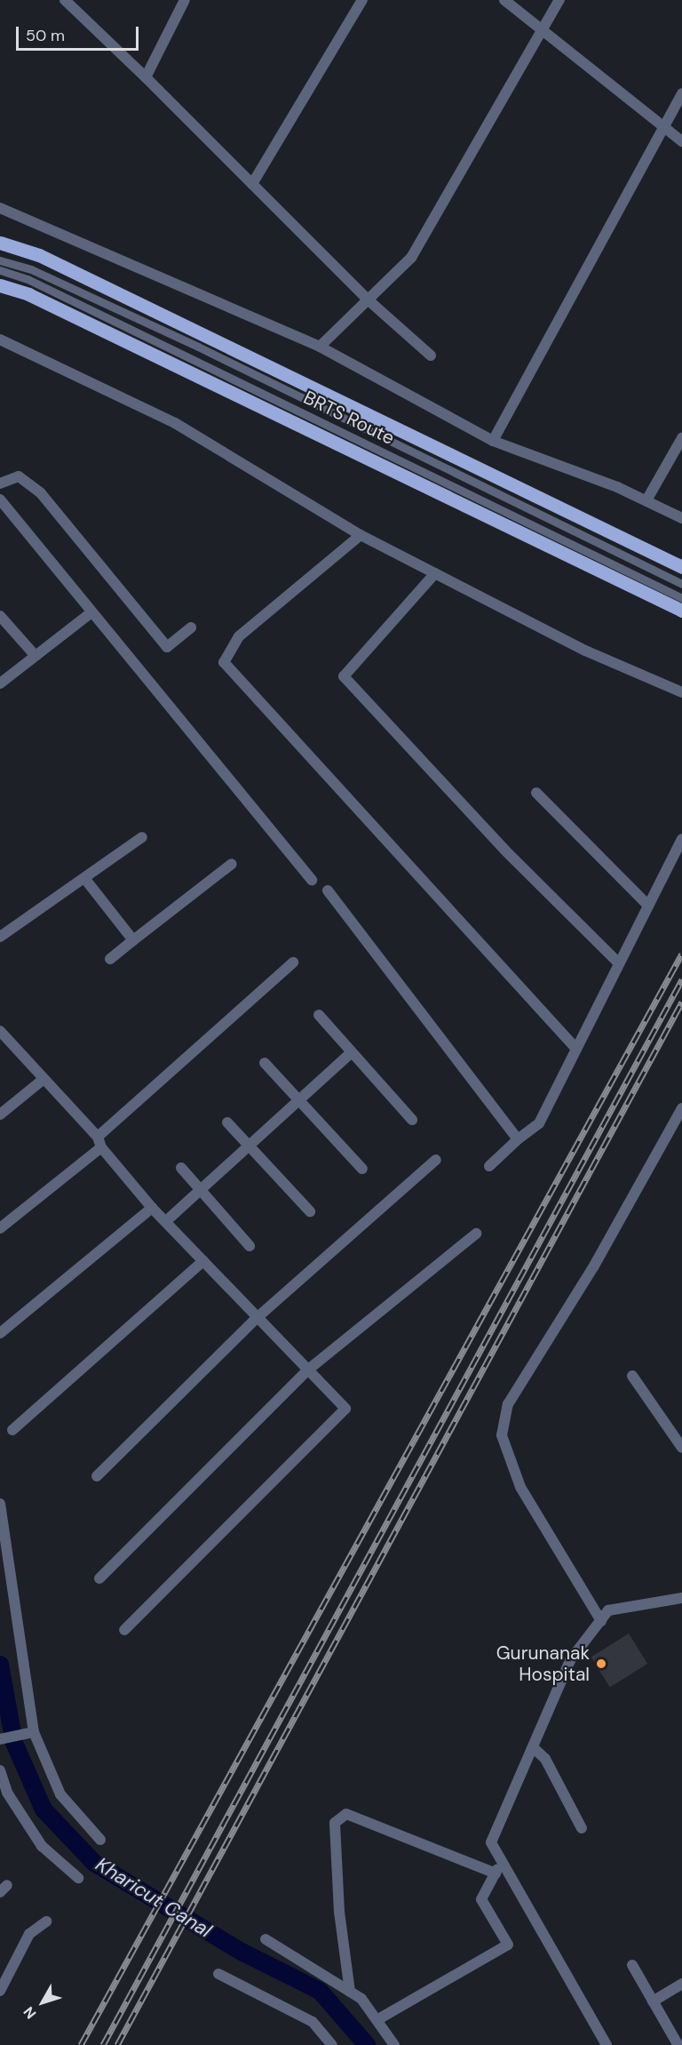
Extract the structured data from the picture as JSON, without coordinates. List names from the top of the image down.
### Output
{
  "streets": {
    "lane": ["BRTS Route"]
  },
  "water": ["Kharicut Canal"],
  "places": ["Gurunanak Hospital"],
  "scale_bar": "50 m",
  "north": "bottom left"
}
